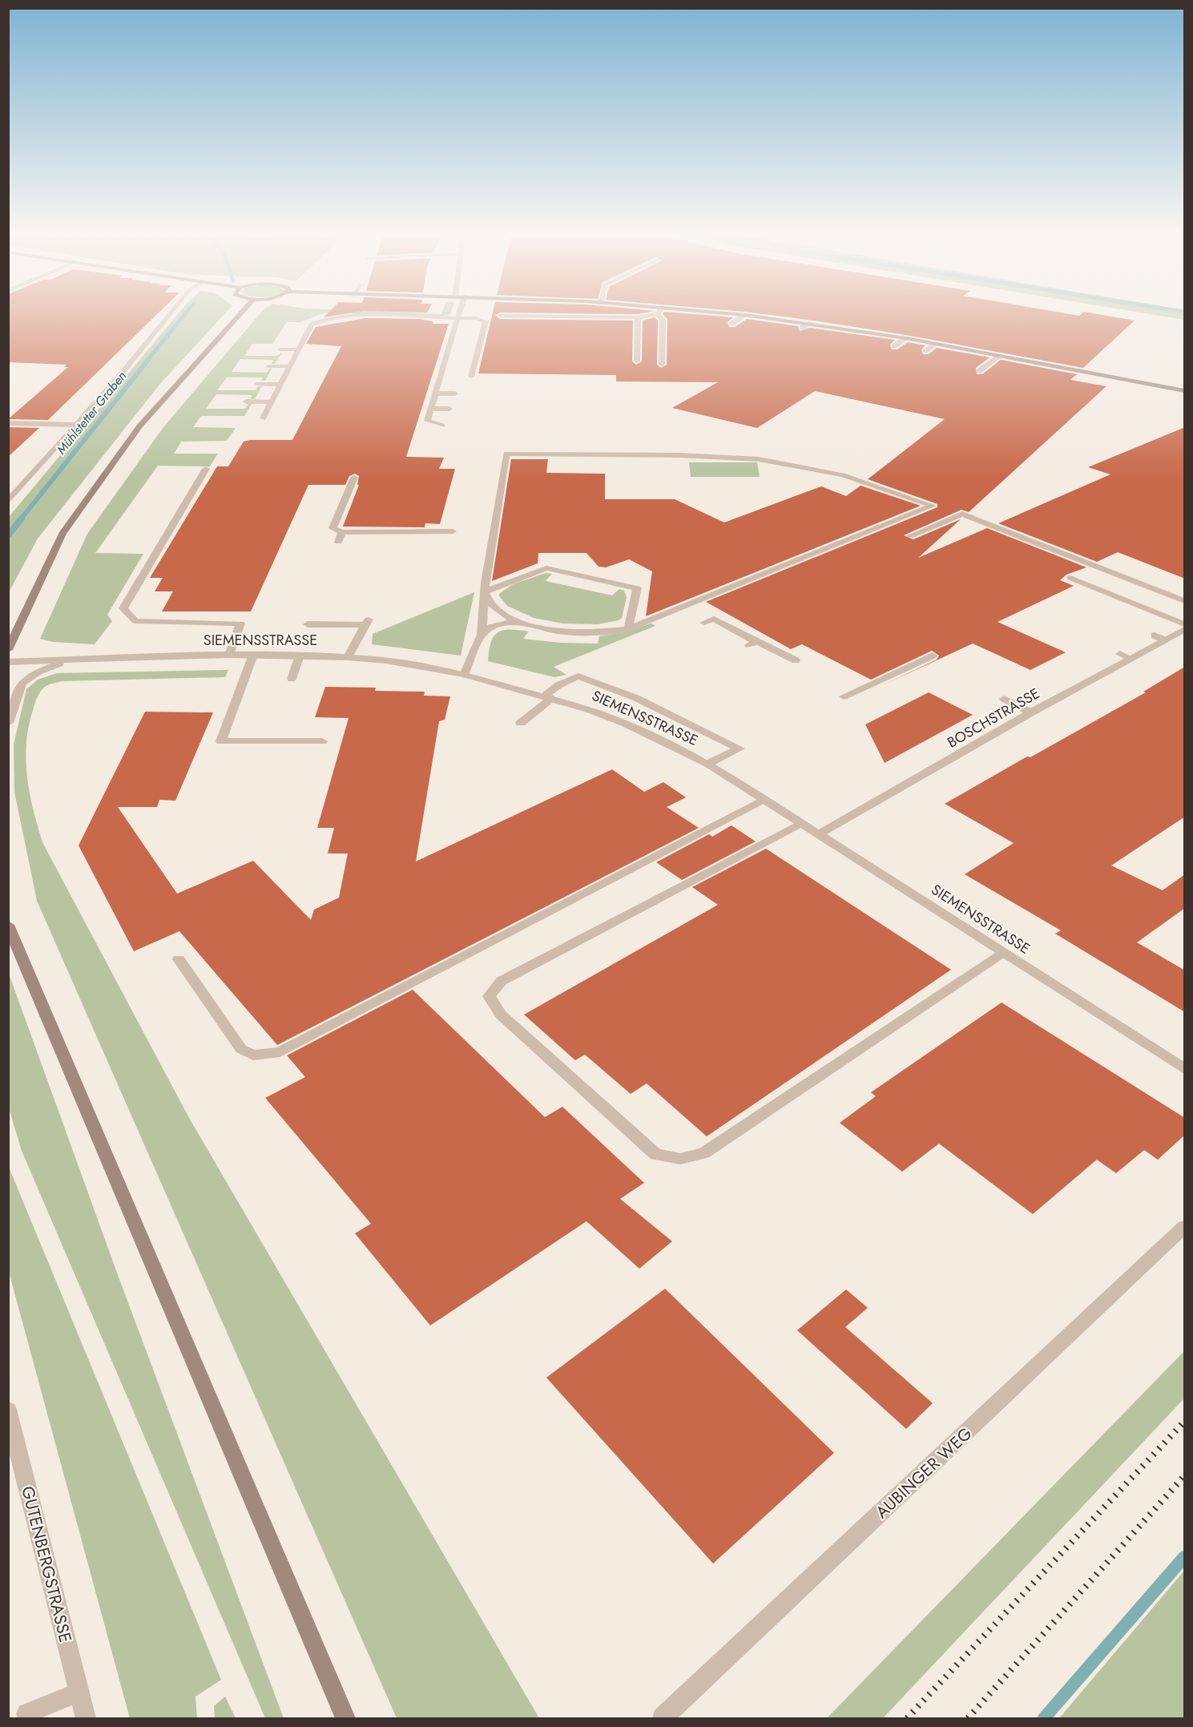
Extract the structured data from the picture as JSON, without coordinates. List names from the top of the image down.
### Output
{
  "streets": {
    "street": [
      "SIEMENSSTRASSE",
      "BOSCHSTRASSE",
      "AUBINGER WEG",
      "GUTENBERGSTRASSE"
    ]
  },
  "crossings": [
    ["SIEMENSSTRASSE", "BOSCHSTRASSE"]
  ],
  "water": ["Mühlstetter Graben"]
}
